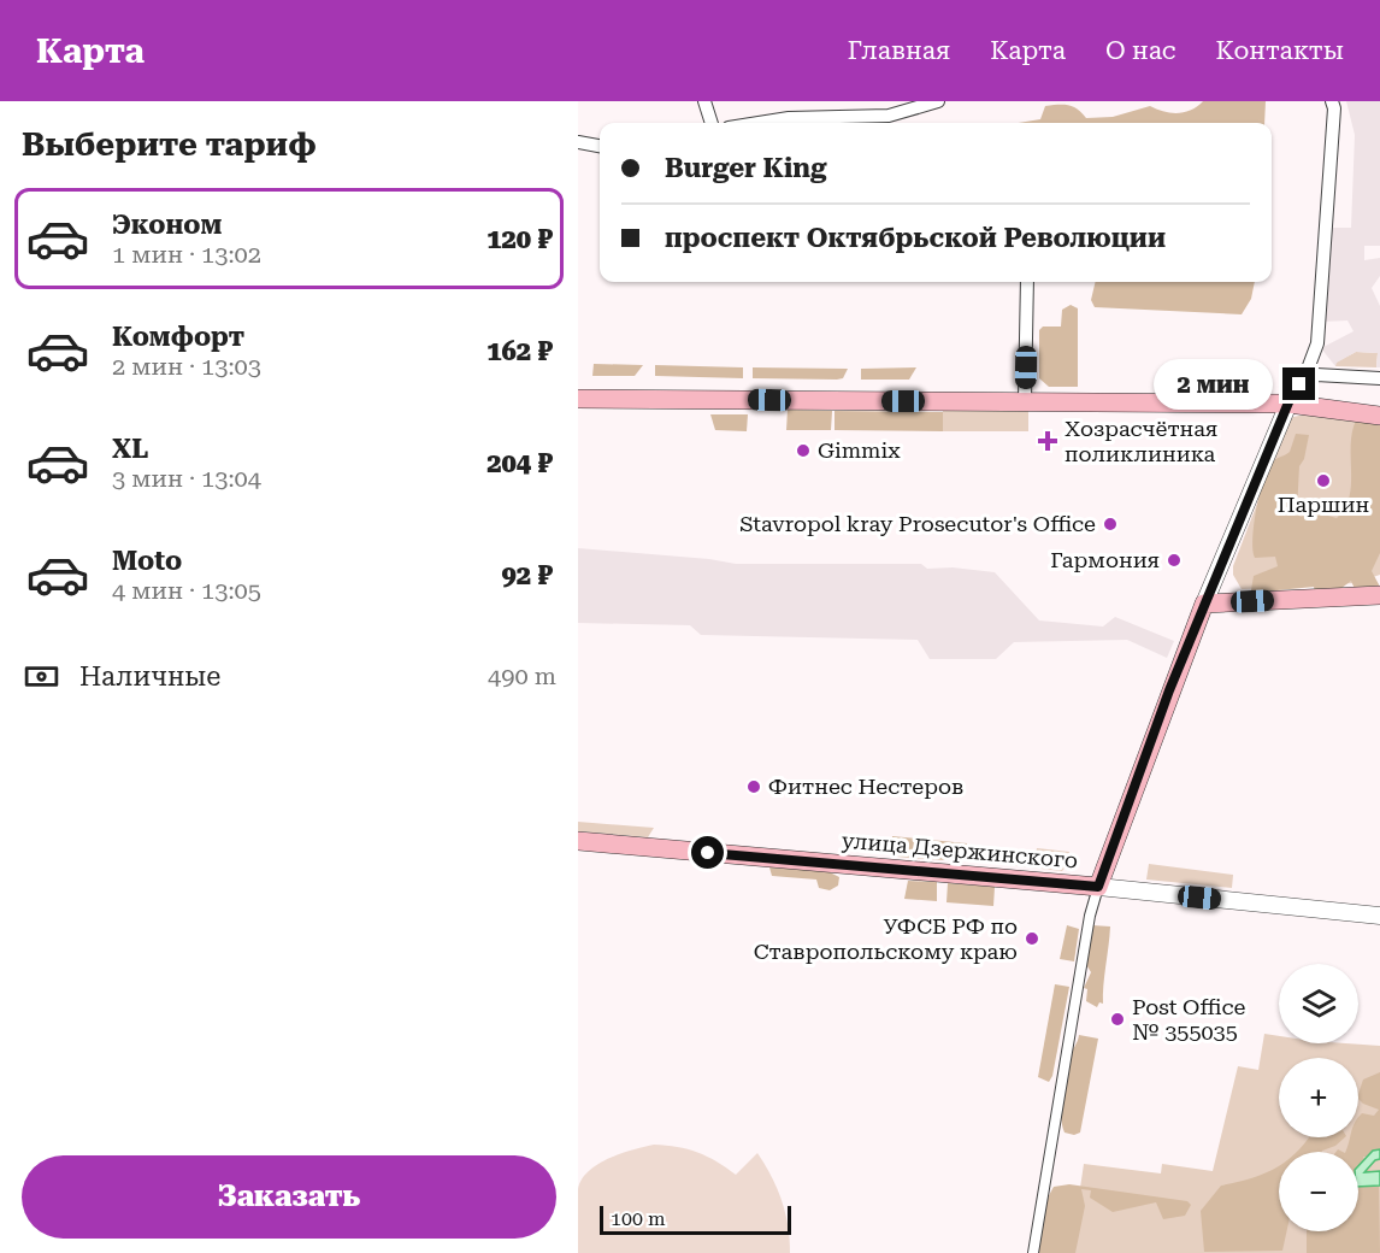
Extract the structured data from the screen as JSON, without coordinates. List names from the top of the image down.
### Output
{
  "streets": {
    "main road": ["улица Дзержинского"]
  },
  "places": {
    "health": ["Хозрасчётная поликлиника"],
    "other": [
      "Gimmix",
      "Паршин",
      "Stavropol kray Prosecutor's Office",
      "Гармония",
      "Фитнес Нестеров",
      "УФСБ РФ по Ставропольскому краю",
      "Post Office № 355035"
    ]
  },
  "scale_bar": "100 m",
  "page": {
    "header": "Карта",
    "nav": [
      "Главная",
      "Карта",
      "О нас",
      "Контакты"
    ],
    "heading": "Выберите тариф",
    "banner": ["Burger King", "проспект Октябрьской Революции"],
    "list": [
      {
        "name": "Эконом",
        "note": "1 мин · 13:02",
        "value": "120 ₽"
      },
      {
        "name": "Комфорт",
        "note": "2 мин · 13:03",
        "value": "162 ₽"
      },
      {
        "name": "XL",
        "note": "3 мин · 13:04",
        "value": "204 ₽"
      },
      {
        "name": "Moto",
        "note": "4 мин · 13:05",
        "value": "92 ₽"
      }
    ],
    "bubble": "2 мин",
    "pay": ["Наличные", "490 m"],
    "map_buttons": ["+", "−"],
    "buttons": "Заказать",
    "scale": "100 m"
  }
}
